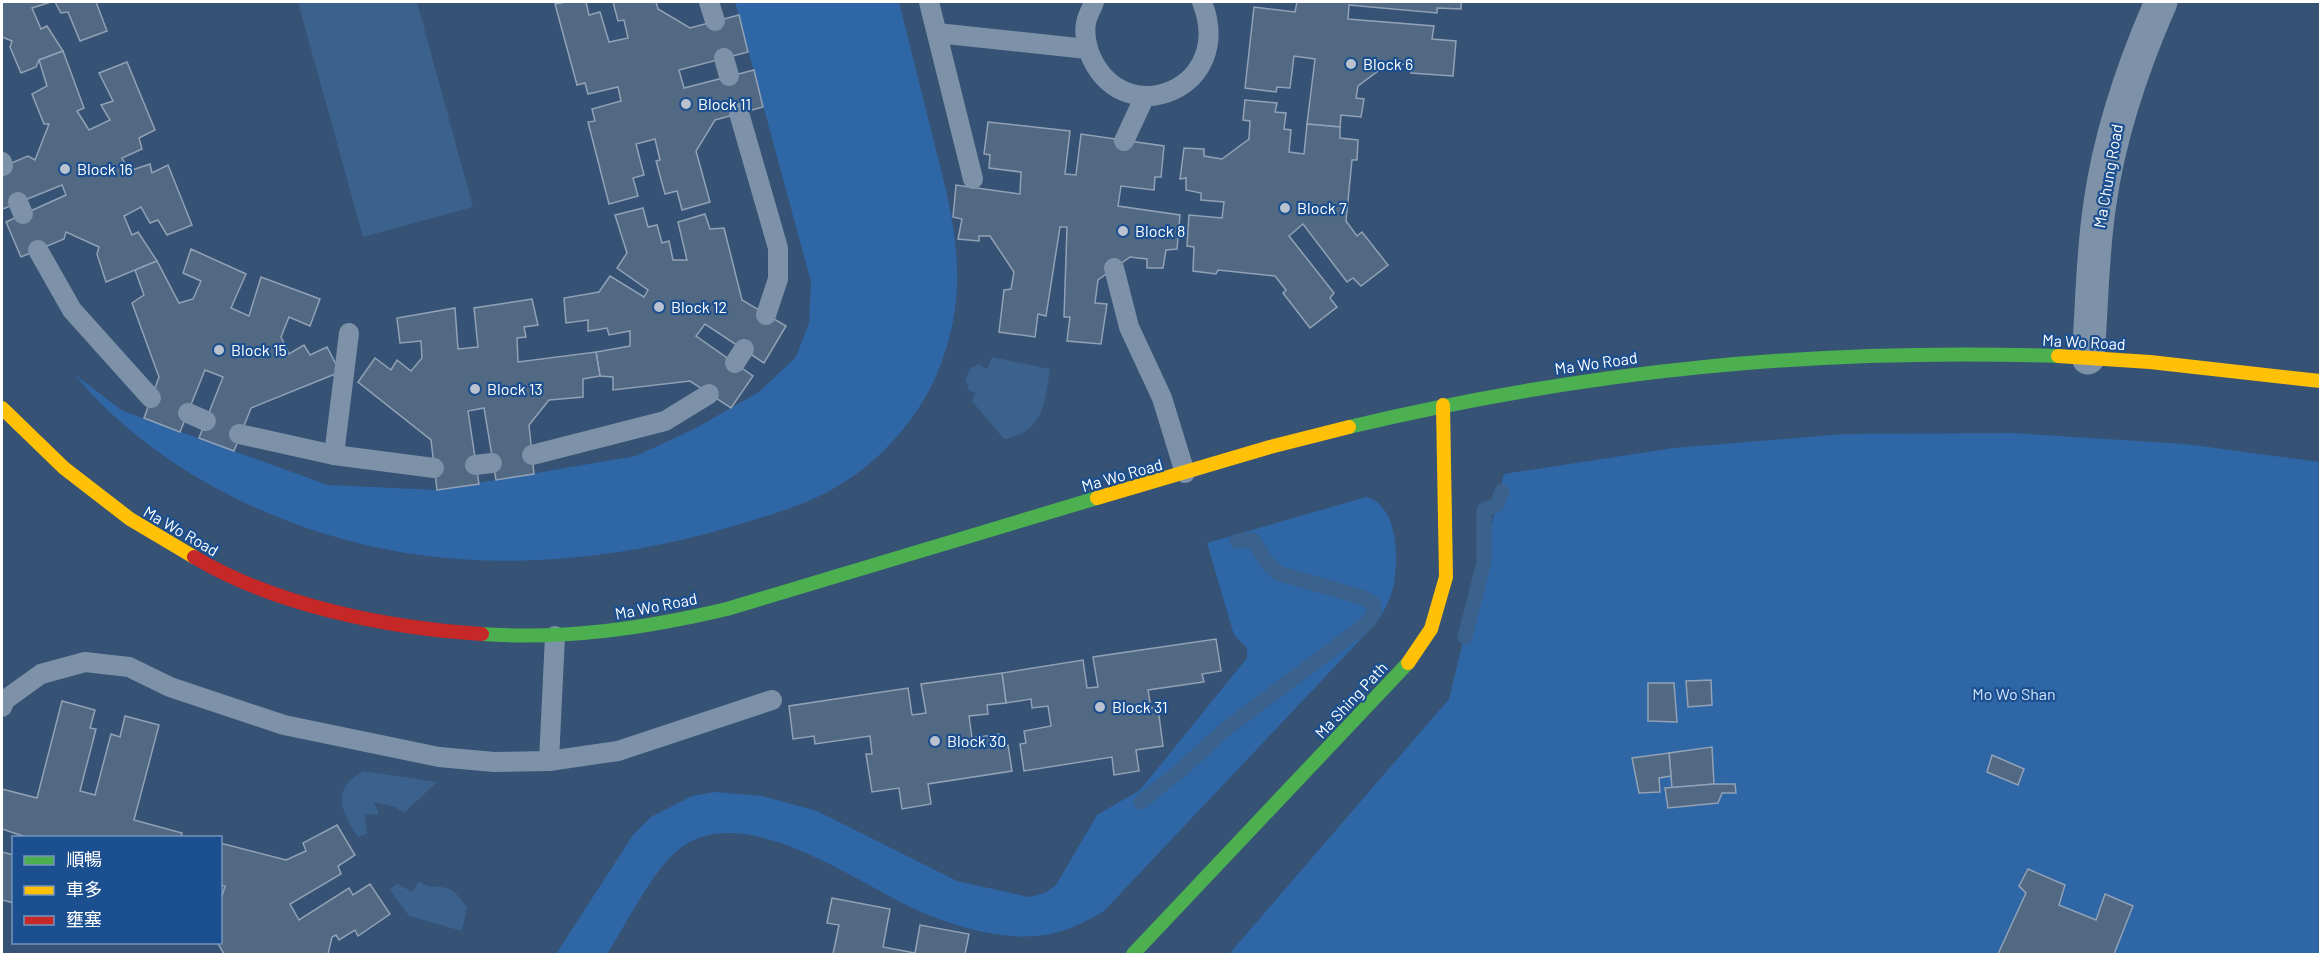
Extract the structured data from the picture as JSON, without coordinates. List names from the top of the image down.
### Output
{
  "streets": {
    "street": ["Ma Chung Road", "Ma Wo Road", "Ma Shing Path"]
  },
  "crossings": [
    ["Ma Chung Road", "Ma Wo Road"],
    ["Ma Wo Road", "Ma Shing Path"]
  ],
  "parks": ["Mo Wo Shan"],
  "places": [
    "Block 6",
    "Block 11",
    "Block 16",
    "Block 7",
    "Block 8",
    "Block 12",
    "Block 15",
    "Block 13",
    "Block 31",
    "Block 30"
  ],
  "legend": ["順暢", "車多", "壅塞"]
}
